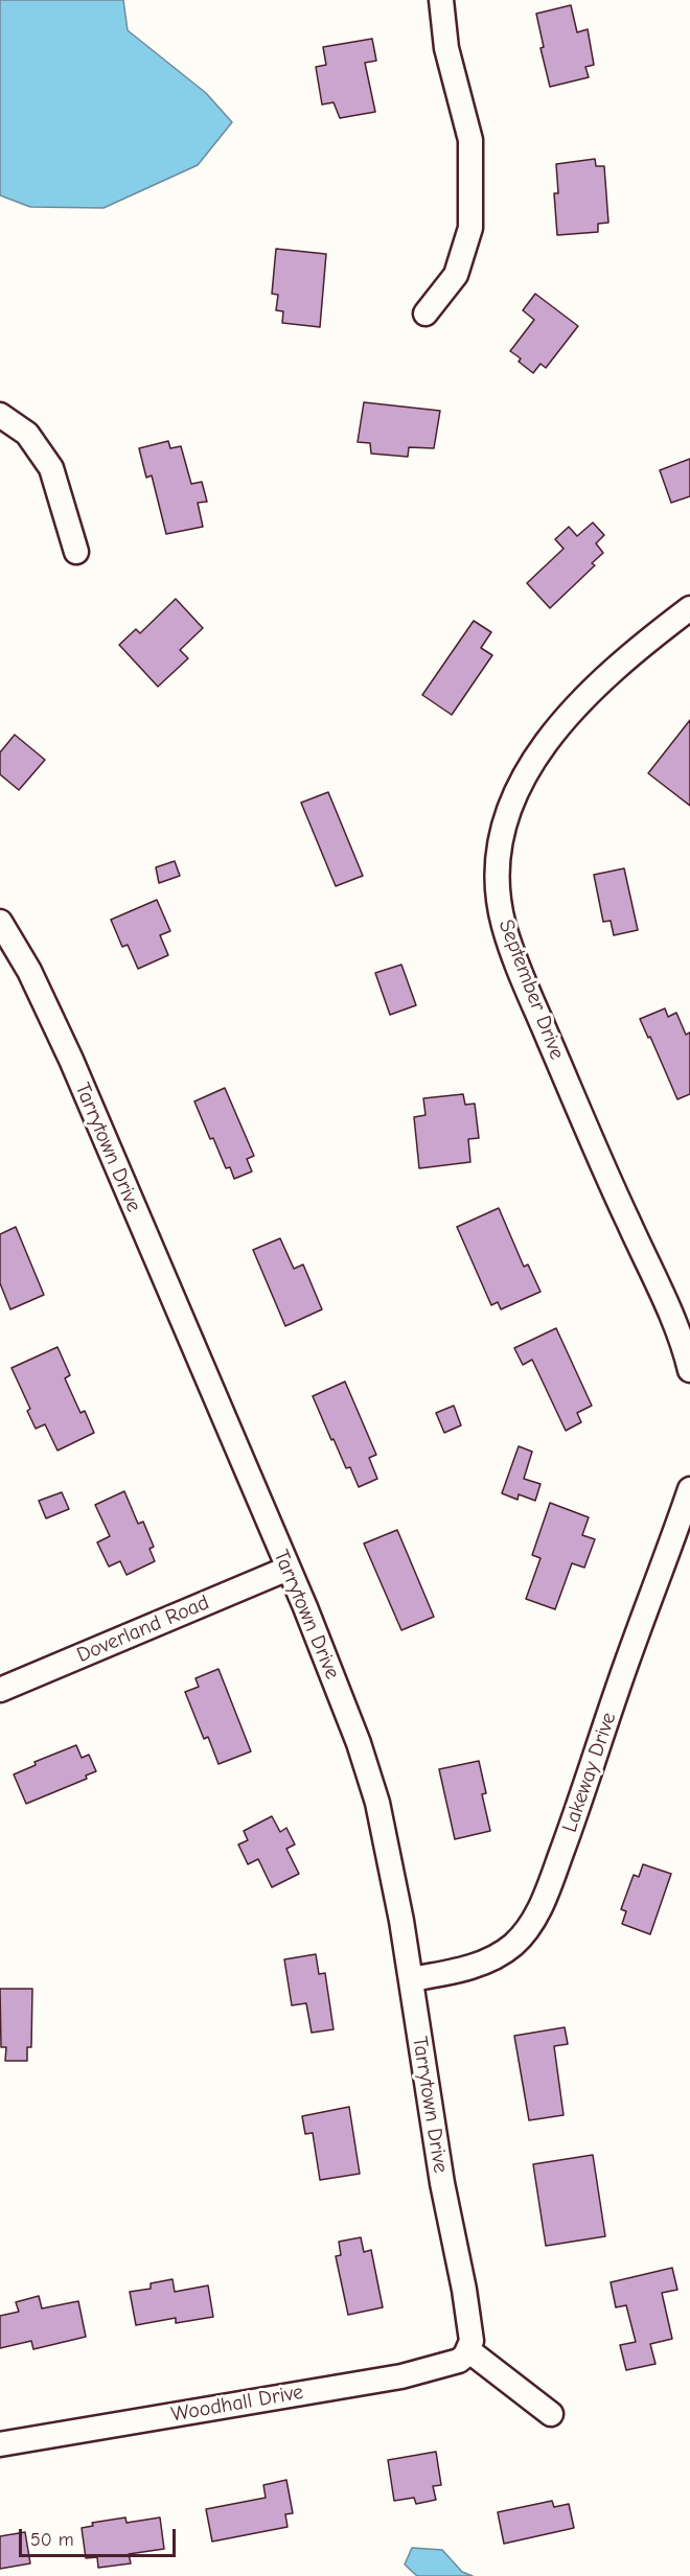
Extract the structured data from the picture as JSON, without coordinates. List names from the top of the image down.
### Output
{
  "streets": {
    "street": [
      "September Drive",
      "Tarrytown Drive",
      "Doverland Road",
      "Lakeway Drive",
      "Woodhall Drive"
    ]
  },
  "crossings": [
    ["Tarrytown Drive", "Doverland Road"],
    ["Tarrytown Drive", "Lakeway Drive"],
    ["Tarrytown Drive", "Woodhall Drive"]
  ],
  "scale_bar": "50 m"
}
